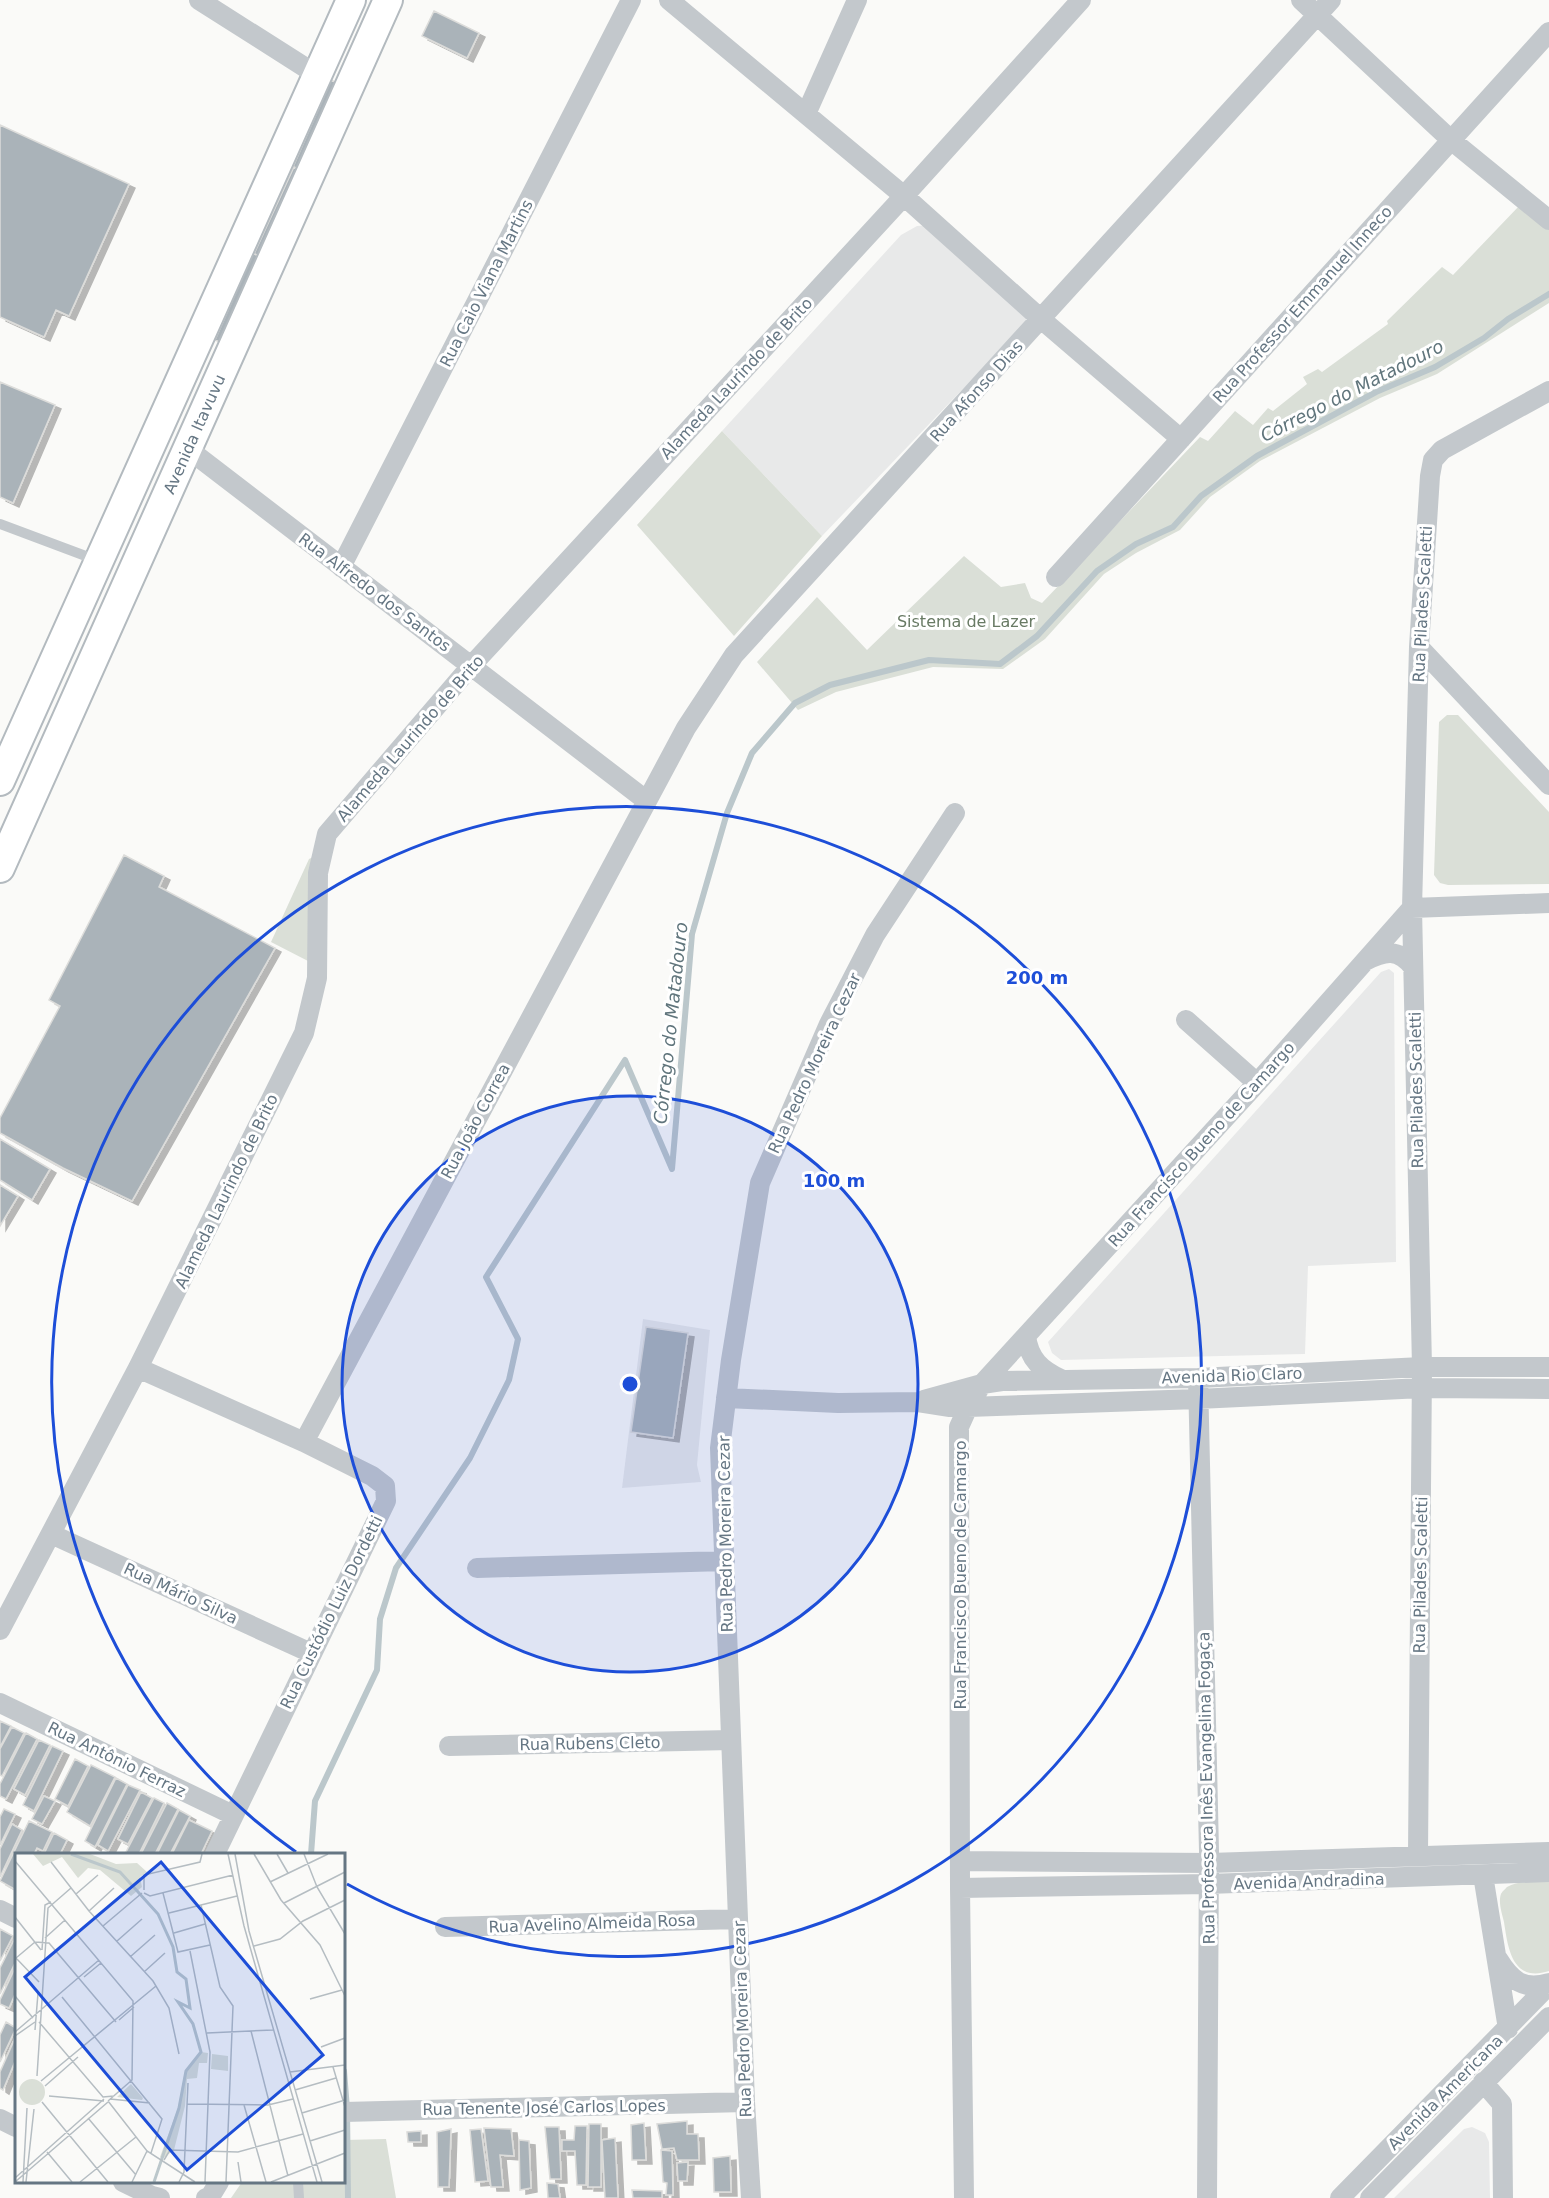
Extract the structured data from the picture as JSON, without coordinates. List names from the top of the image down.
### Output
{
  "streets": {
    "main road": ["Avenida Itavuvu"],
    "street": [
      "Rua Caio Viana Martins",
      "Rua Professor Emmanuel Inneco",
      "Alameda Laurindo de Brito",
      "Rua Afonso Dias",
      "Rua Alfredo dos Santos",
      "Rua Pilades Scaletti",
      "Rua Pedro Moreira Cezar",
      "Rua João Correa",
      "Rua Francisco Bueno de Camargo",
      "Avenida Rio Claro",
      "Rua Mário Silva",
      "Rua Custódio Luiz Dordetti",
      "Rua Rubens Cleto",
      "Rua Antônio Ferraz",
      "Rua Professora Inês Evangelina Fogaça",
      "Avenida Andradina",
      "Rua Avelino Almeida Rosa",
      "Avenida Americana",
      "Rua Tenente José Carlos Lopes"
    ]
  },
  "crossings": [
    ["Rua Caio Viana Martins", "Rua Alfredo dos Santos"],
    ["Alameda Laurindo de Brito", "Rua Alfredo dos Santos"],
    ["Alameda Laurindo de Brito", "Rua Mário Silva"],
    ["Alameda Laurindo de Brito", "Rua Custódio Luiz Dordetti"],
    ["Rua Afonso Dias", "Rua Alfredo dos Santos"],
    ["Rua Afonso Dias", "Rua João Correa"],
    ["Avenida Itavuvu", "Rua Alfredo dos Santos"],
    ["Rua Alfredo dos Santos", "Rua João Correa"],
    ["Rua Pilades Scaletti", "Rua Francisco Bueno de Camargo"],
    ["Rua Pilades Scaletti", "Avenida Rio Claro"],
    ["Rua Pilades Scaletti", "Avenida Andradina"],
    ["Rua Pedro Moreira Cezar", "Avenida Rio Claro"],
    ["Rua Pedro Moreira Cezar", "Rua Rubens Cleto"],
    ["Rua Pedro Moreira Cezar", "Rua Avelino Almeida Rosa"],
    ["Rua Pedro Moreira Cezar", "Rua Tenente José Carlos Lopes"],
    ["Rua João Correa", "Rua Custódio Luiz Dordetti"],
    ["Rua Francisco Bueno de Camargo", "Avenida Rio Claro"],
    ["Rua Francisco Bueno de Camargo", "Avenida Andradina"],
    ["Avenida Rio Claro", "Rua Professora Inês Evangelina Fogaça"],
    ["Rua Mário Silva", "Rua Custódio Luiz Dordetti"],
    ["Rua Custódio Luiz Dordetti", "Rua Antônio Ferraz"],
    ["Rua Professora Inês Evangelina Fogaça", "Avenida Andradina"]
  ],
  "water": ["Córrego do Matadouro"],
  "parks": ["Sistema de Lazer"],
  "rings": ["200 m", "100 m"]
}
